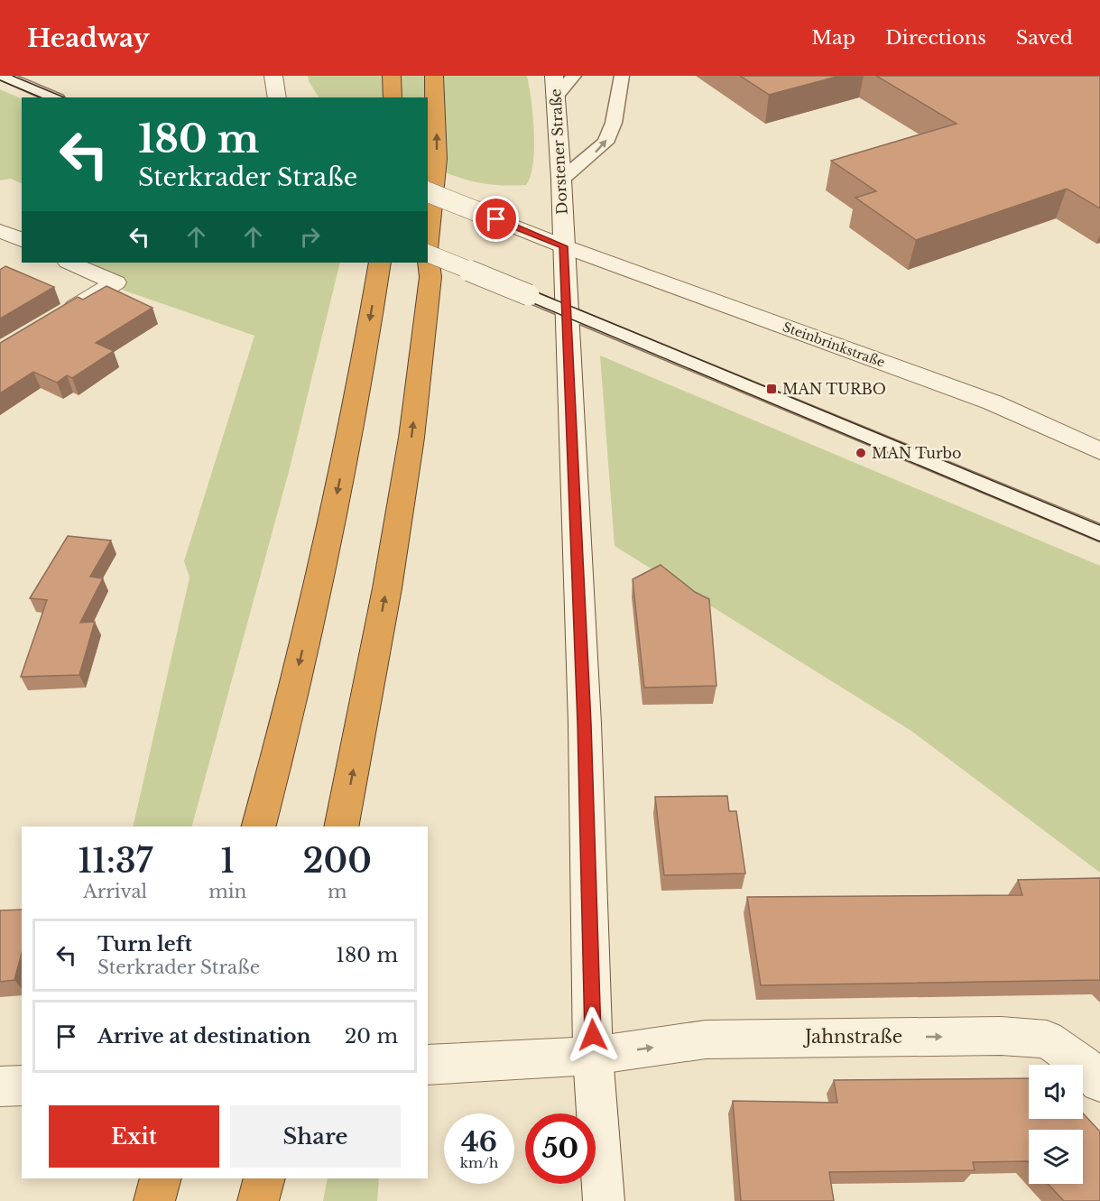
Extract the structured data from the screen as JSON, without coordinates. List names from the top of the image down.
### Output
{
  "streets": {
    "street": ["Dorstener Straße", "Steinbrinkstraße", "Jahnstraße"]
  },
  "crossings": [
    ["Dorstener Straße", "Steinbrinkstraße"],
    ["Dorstener Straße", "Jahnstraße"]
  ],
  "one_way": ["Jahnstraße"],
  "places": {
    "transit": ["MAN TURBO"],
    "other": ["MAN Turbo"]
  },
  "page": {
    "header": "Headway",
    "nav": ["Map", "Directions", "Saved"],
    "turn": ["180 m", "Sterkrader Straße"],
    "eta": [
      "11:37",
      "Arrival",
      "1",
      "min",
      "200",
      "m"
    ],
    "list": [
      {
        "name": "Turn left",
        "note": "Sterkrader Straße",
        "value": "180 m"
      },
      {
        "name": "Arrive at destination",
        "value": "20 m"
      }
    ],
    "buttons": ["Exit", "Share"],
    "speed": "46 km/h",
    "limit": "50"
  }
}
